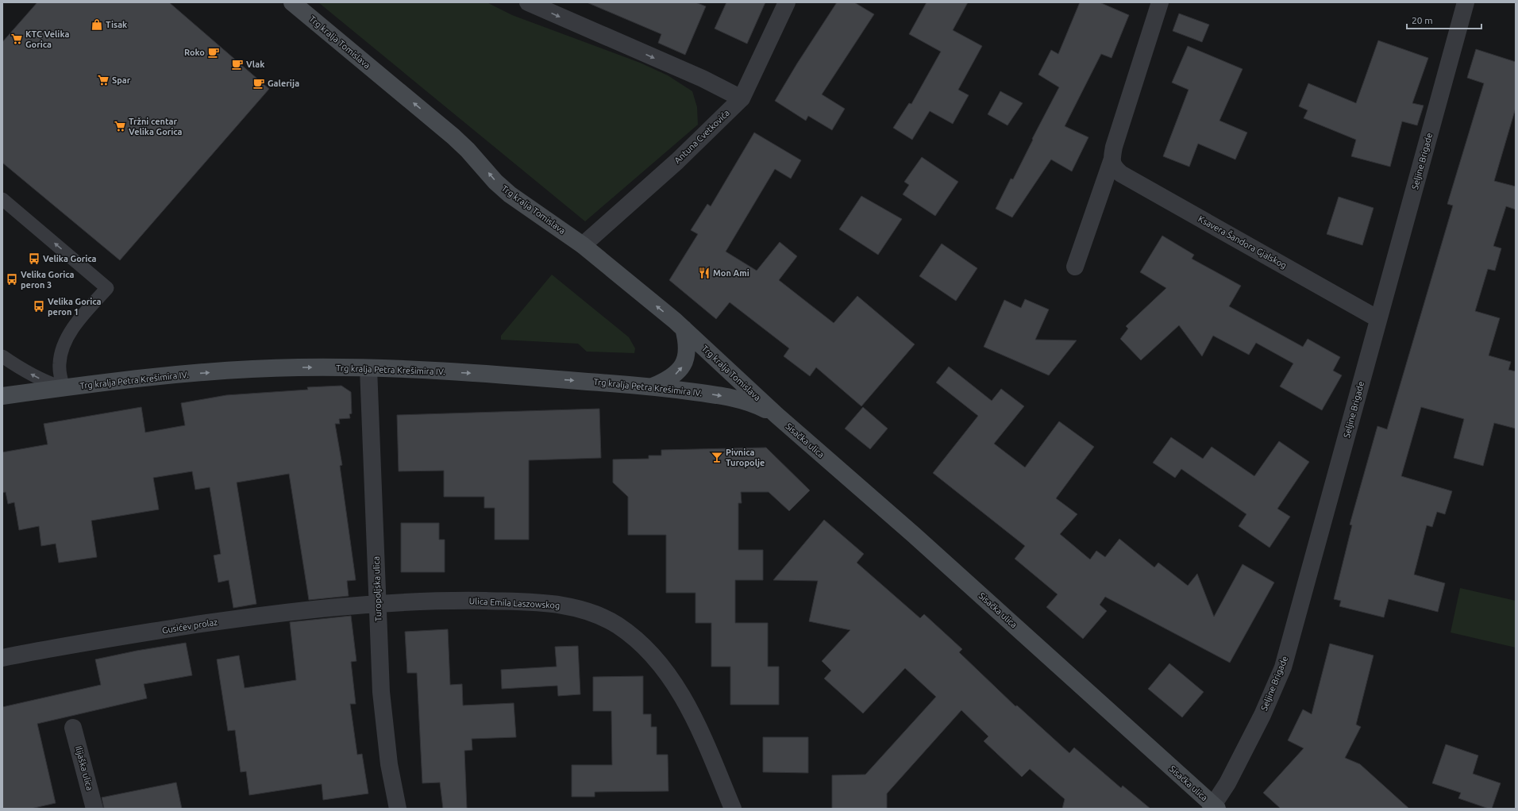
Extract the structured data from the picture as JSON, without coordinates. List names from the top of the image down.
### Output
{
  "streets": {
    "main road": ["Trg kralja Tomislava", "Trg kralja Petra Krešimira IV.", "Sisačka ulica"],
    "street": [
      "Antuna Cvetkovića",
      "Seljine Brigade",
      "Ksavera Šandora Gjalskog",
      "Turopoljska ulica",
      "Ulica Emila Laszowskog",
      "Gusićev prolaz",
      "Ilijaška ulica"
    ]
  },
  "crossings": [
    ["Trg kralja Tomislava", "Antuna Cvetkovića"],
    ["Trg kralja Tomislava", "Trg kralja Petra Krešimira IV."],
    ["Trg kralja Tomislava", "Sisačka ulica"],
    ["Seljine Brigade", "Ksavera Šandora Gjalskog"],
    ["Seljine Brigade", "Sisačka ulica"],
    ["Trg kralja Petra Krešimira IV.", "Sisačka ulica"],
    ["Trg kralja Petra Krešimira IV.", "Turopoljska ulica"],
    ["Turopoljska ulica", "Ulica Emila Laszowskog"],
    ["Turopoljska ulica", "Gusićev prolaz"],
    ["Ulica Emila Laszowskog", "Gusićev prolaz"]
  ],
  "one_way": ["Trg kralja Tomislava", "Trg kralja Petra Krešimira IV."],
  "places": {
    "shop": ["Tisak"],
    "supermarket": ["KTC Velika Gorica", "Spar", "Tržni centar Velika Gorica"],
    "cafe": ["Roko", "Vlak", "Galerija"],
    "bus stop": ["Velika Gorica", "Velika Gorica peron 3", "Velika Gorica peron 1"],
    "restaurant": ["Mon Ami"],
    "bar": ["Pivnica Turopolje"]
  },
  "scale_bar": "20 m"
}
